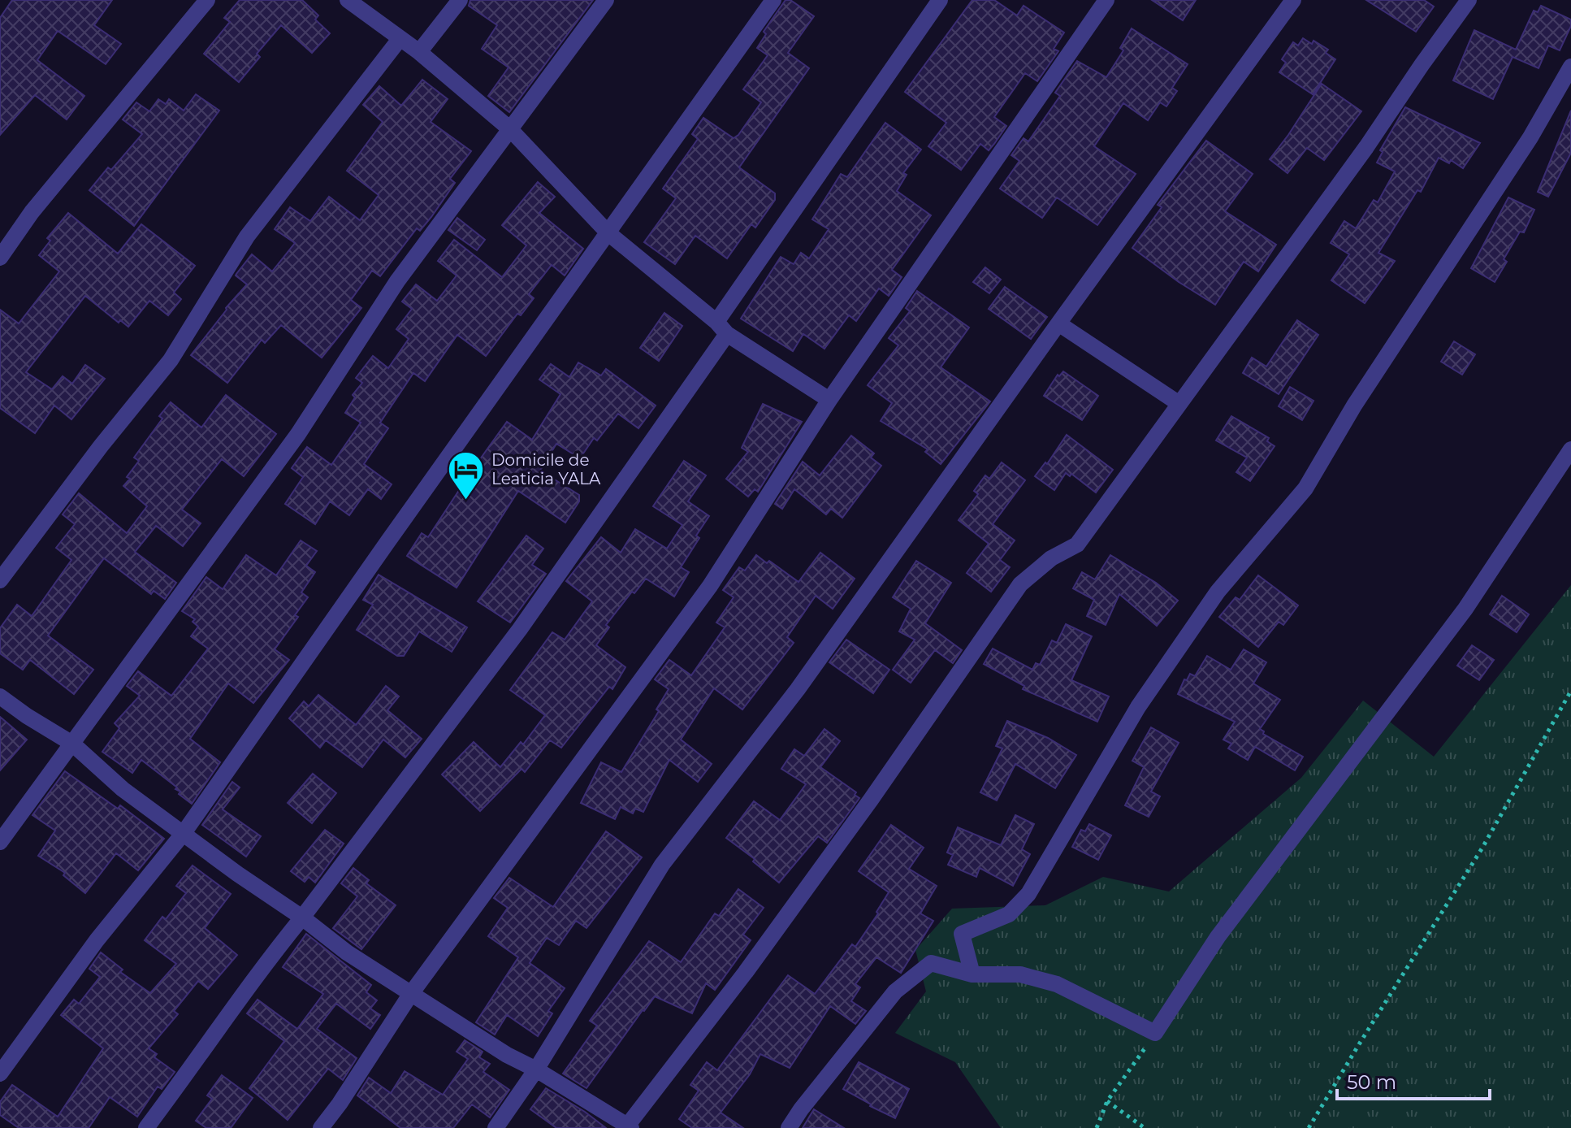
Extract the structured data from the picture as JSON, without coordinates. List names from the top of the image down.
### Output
{
  "places": {
    "hotel": ["Domicile de Leaticia YALA"]
  },
  "scale_bar": "50 m"
}
